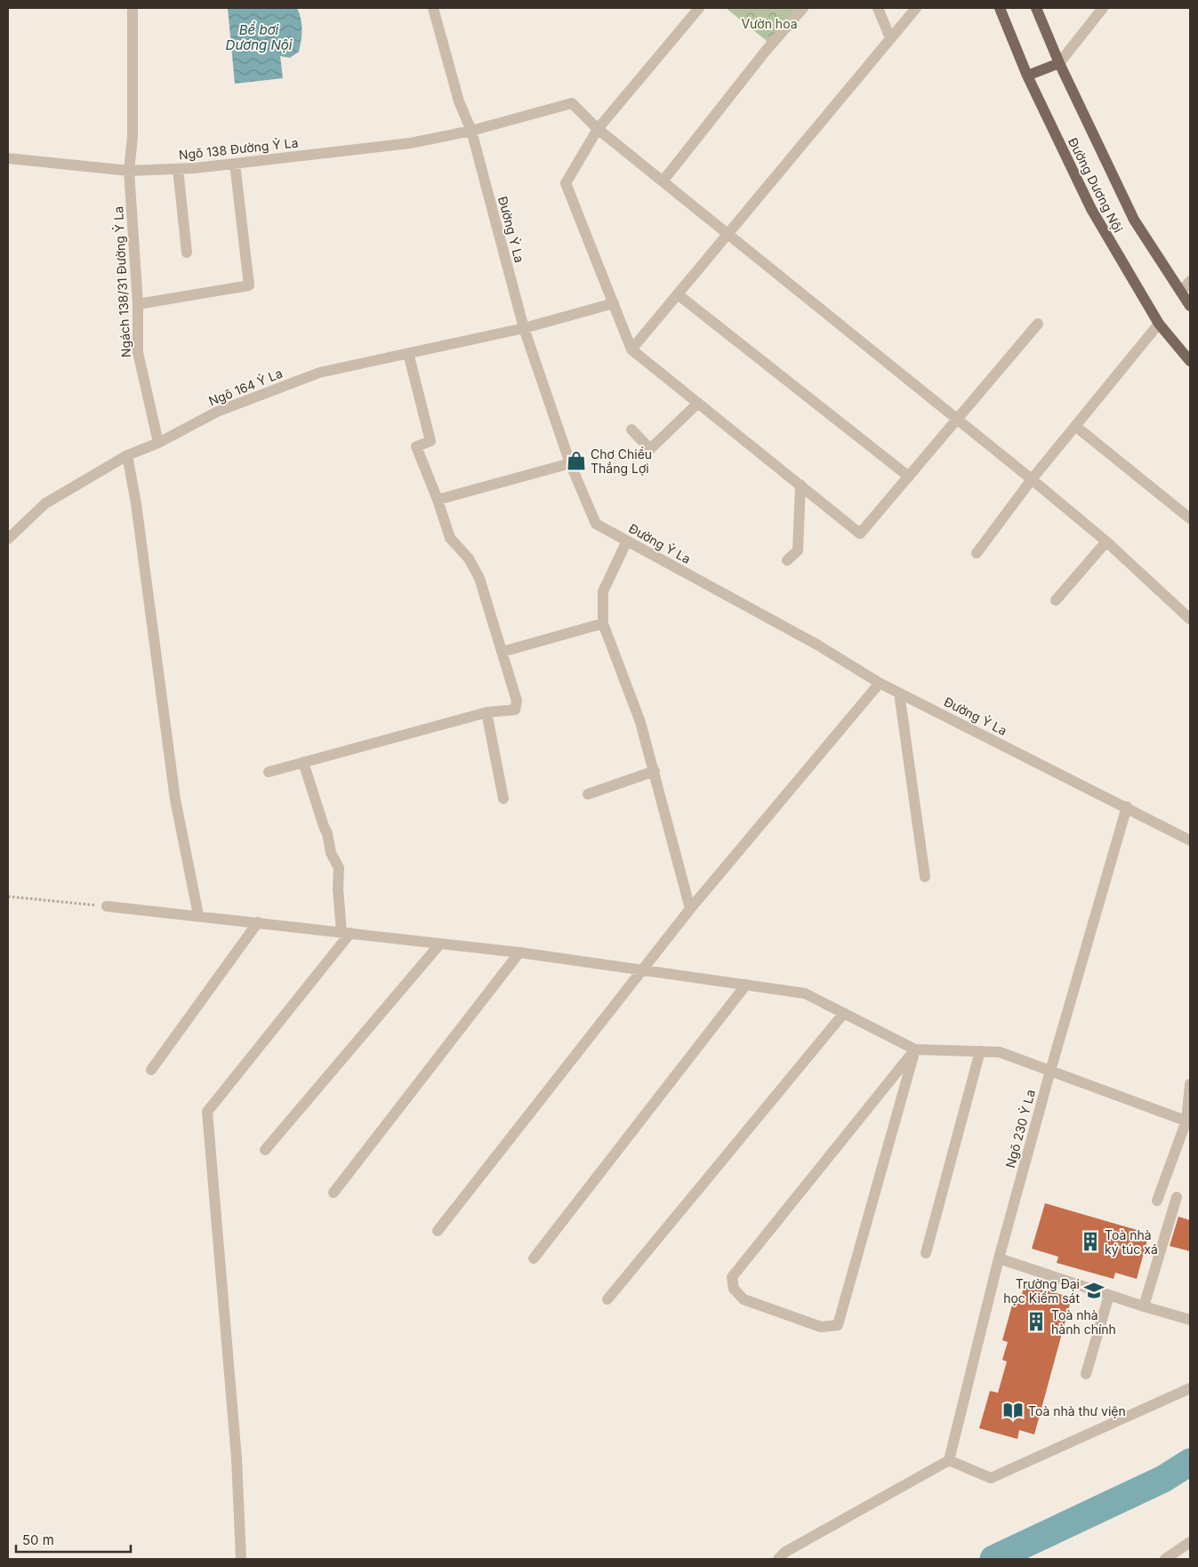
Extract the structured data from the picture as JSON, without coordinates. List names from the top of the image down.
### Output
{
  "streets": {
    "main road": ["Đường Dương Nội"],
    "street": [
      "Ngõ 138 Đường Ỷ La",
      "Đường Ỷ La",
      "Ngách 138/31 Đường Ỷ La",
      "Ngõ 164 Ỷ La",
      "Ngõ 230 Ỷ La"
    ]
  },
  "crossings": [
    ["Ngõ 138 Đường Ỷ La", "Đường Ỷ La"],
    ["Ngõ 138 Đường Ỷ La", "Ngách 138/31 Đường Ỷ La"],
    ["Đường Ỷ La", "Ngõ 164 Ỷ La"],
    ["Đường Ỷ La", "Ngõ 230 Ỷ La"],
    ["Ngách 138/31 Đường Ỷ La", "Ngõ 164 Ỷ La"]
  ],
  "water": ["Bể bơi Dương Nội"],
  "parks": ["Vườn hoa"],
  "places": {
    "shop": ["Chợ Chiều Thắng Lợi"],
    "building": ["Toà nhà ký túc xá", "Toà nhà hành chính"],
    "school or university": ["Trường Đại học Kiểm sát"],
    "library": ["Toà nhà thư viện"]
  },
  "scale_bar": "50 m"
}
